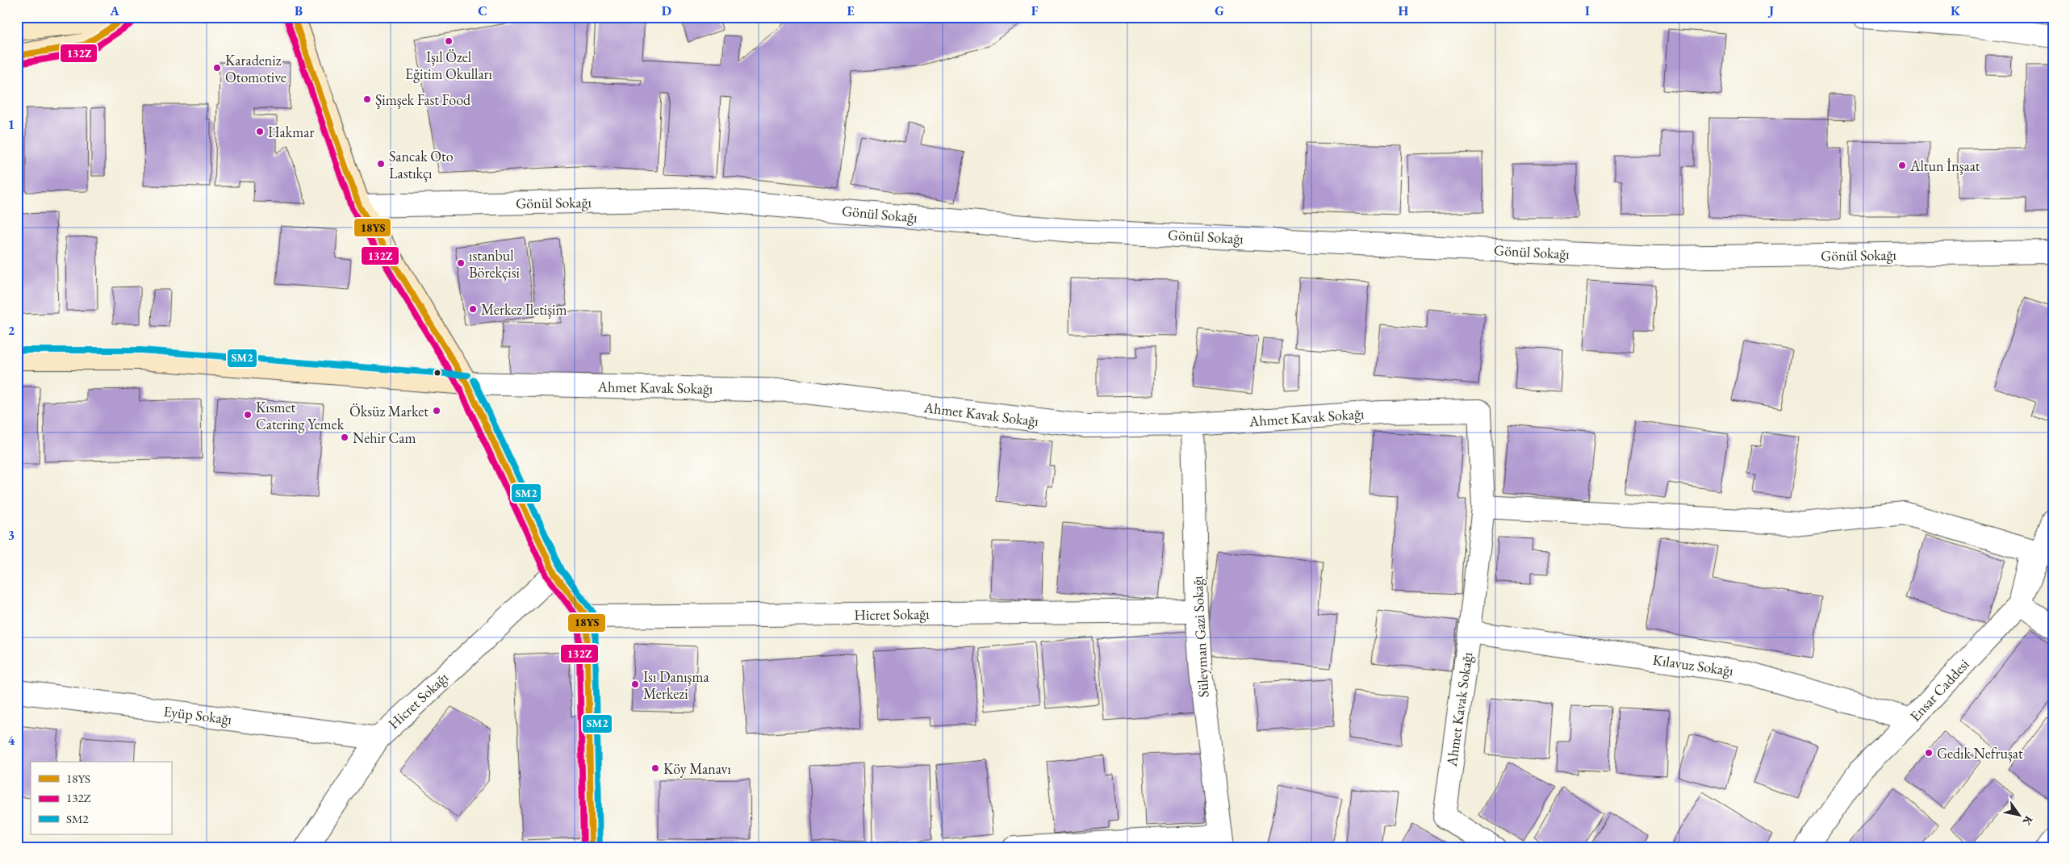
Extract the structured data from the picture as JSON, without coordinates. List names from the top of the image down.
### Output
{
  "streets": {
    "street": [
      "Gönül Sokağı",
      "Ahmet Kavak Sokağı",
      "Hicret Sokağı",
      "Süleyman Gazi Sokağı",
      "Kılavuz Sokağı",
      "Ensar Caddesi",
      "Eyüp Sokağı"
    ]
  },
  "crossings": [
    ["Ahmet Kavak Sokağı", "Süleyman Gazi Sokağı"],
    ["Ahmet Kavak Sokağı", "Kılavuz Sokağı"],
    ["Hicret Sokağı", "Süleyman Gazi Sokağı"],
    ["Hicret Sokağı", "Eyüp Sokağı"],
    ["Kılavuz Sokağı", "Ensar Caddesi"]
  ],
  "places": [
    "Işıl Özel Eğitim Okulları",
    "Karadeniz Otomotive",
    "Şimşek Fast Food",
    "Hakmar",
    "Sancak Oto Lastıkçı",
    "Altun İnşaat",
    "ıstanbul Börekçisi",
    "Merkez Iletişim",
    "Öksüz Market",
    "Kısmet Catering Yemek",
    "Nehir Cam",
    "Isı Danışma Merkezi",
    "Gedık Nefruşat",
    "Köy Manavı"
  ],
  "lines": ["transit line 18YS", "transit line 132Z", "transit line SM2"],
  "legend": ["18YS", "132Z", "SM2"],
  "north": "bottom right",
  "grid": {
    "columns": [
      "A",
      "B",
      "C",
      "D",
      "E",
      "F",
      "G",
      "H",
      "I",
      "J",
      "K"
    ],
    "rows": [
      "1",
      "2",
      "3",
      "4"
    ]
  }
}
